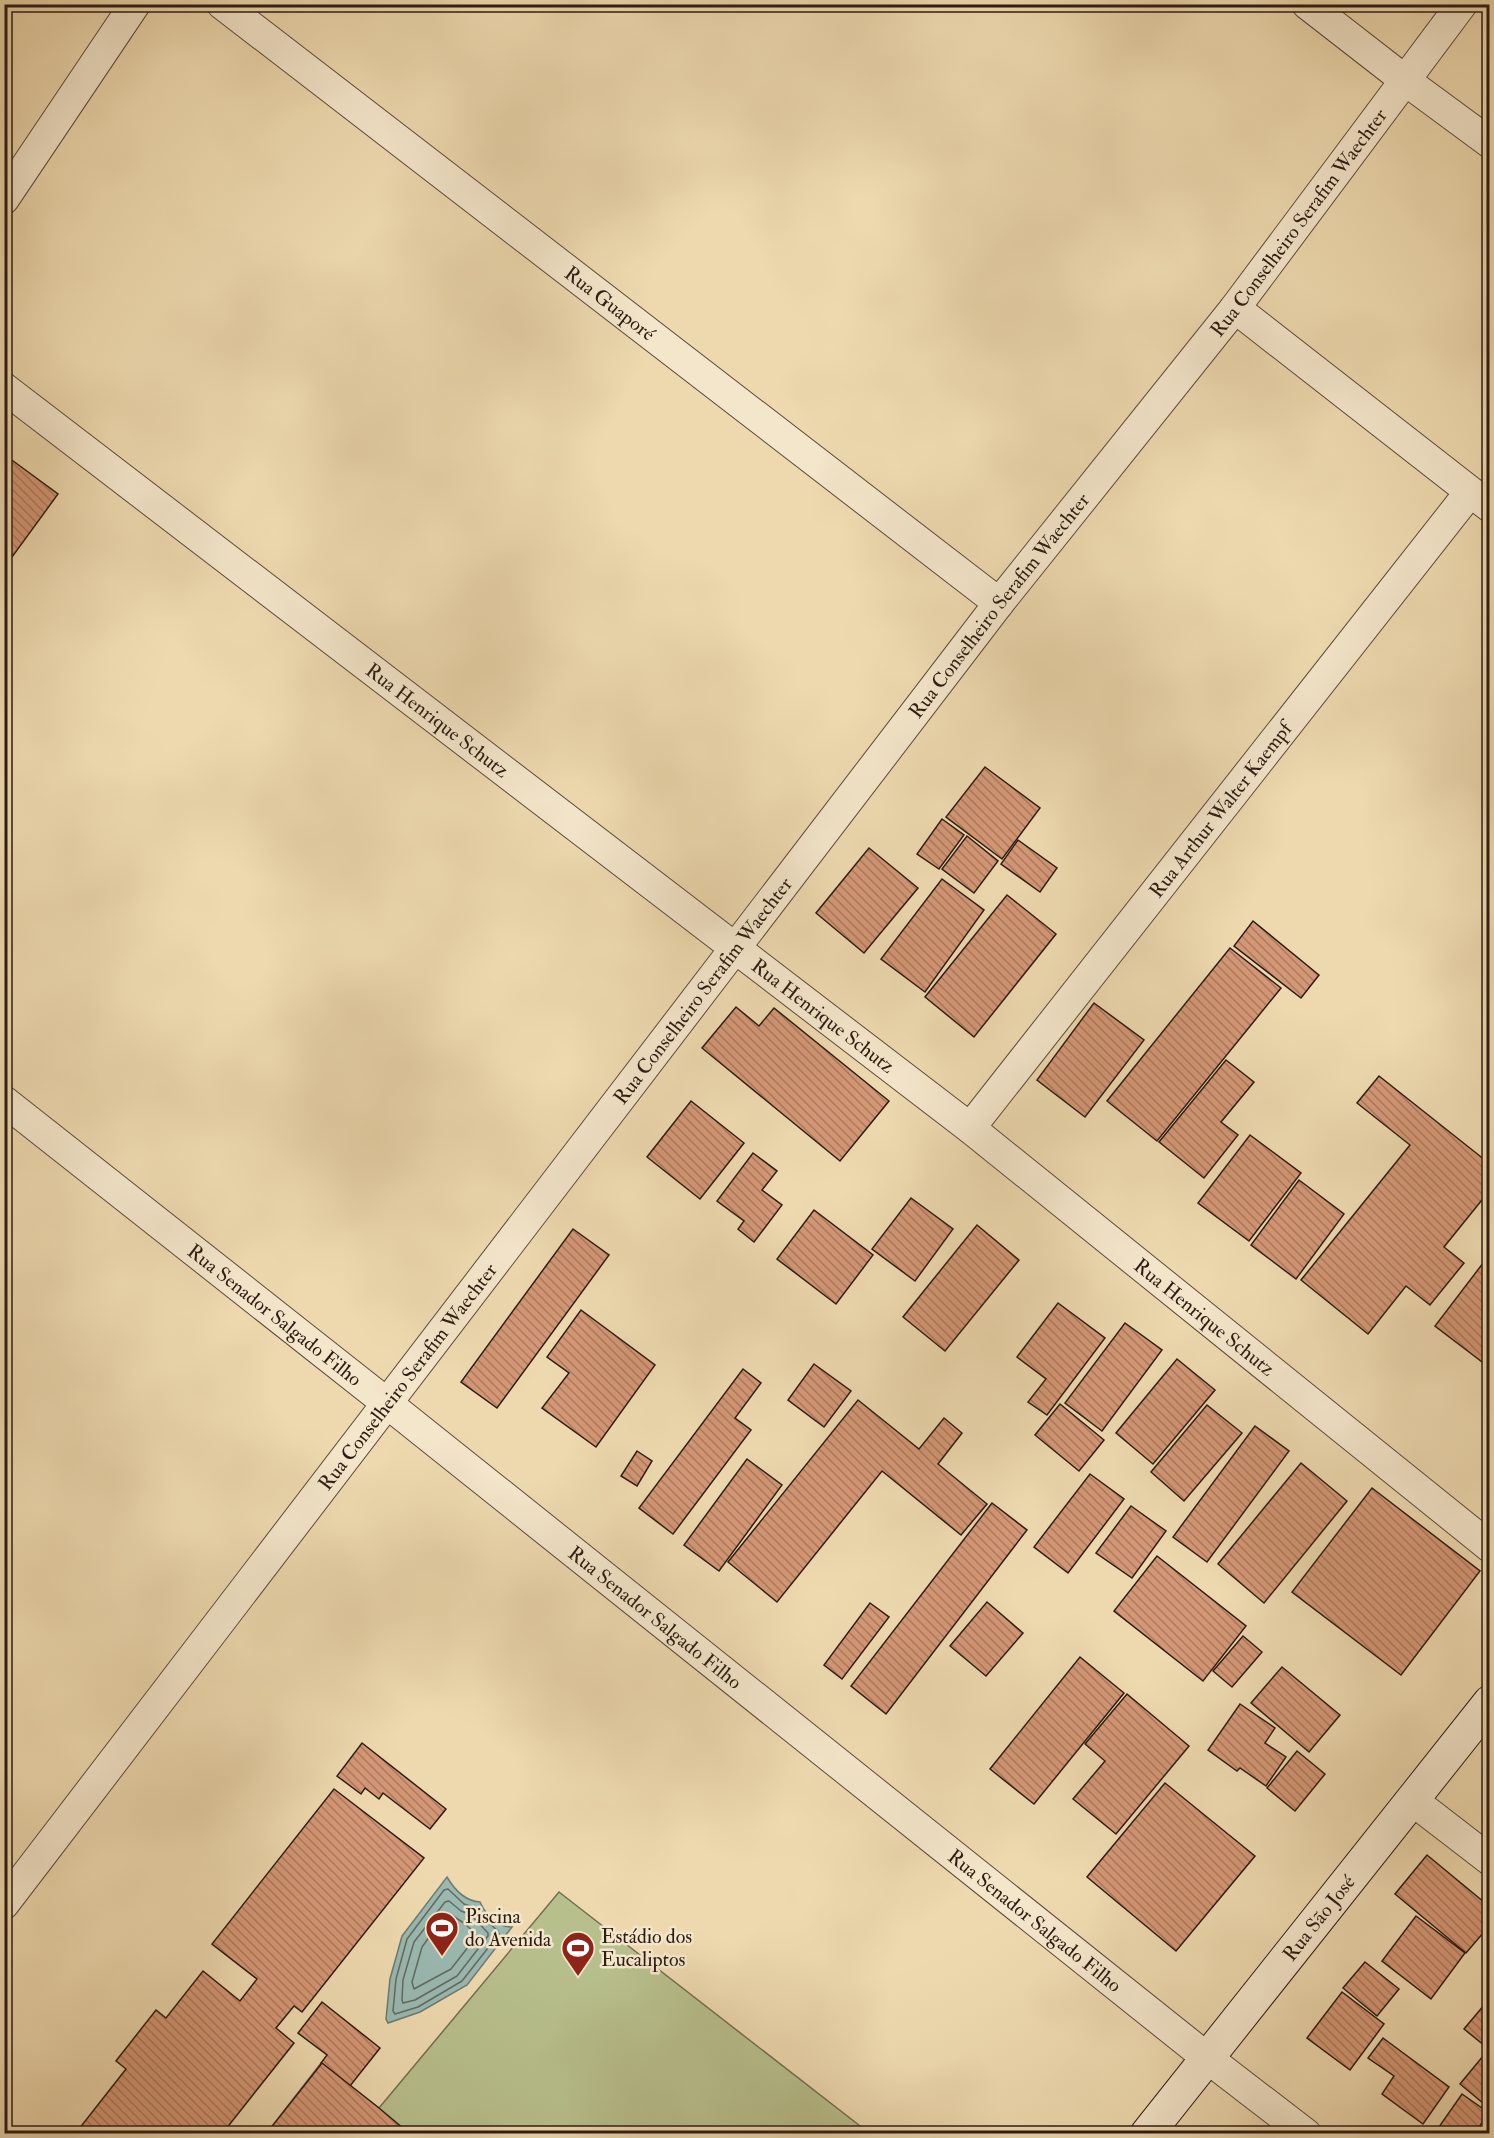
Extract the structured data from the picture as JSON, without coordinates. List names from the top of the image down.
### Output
{
  "streets": {
    "main road": ["Rua São José"],
    "street": [
      "Rua Conselheiro Serafim Waechter",
      "Rua Guaporé",
      "Rua Henrique Schutz",
      "Rua Arthur Walter Kaempf",
      "Rua Senador Salgado Filho"
    ]
  },
  "crossings": [
    ["Rua Conselheiro Serafim Waechter", "Rua Guaporé"],
    ["Rua Conselheiro Serafim Waechter", "Rua Henrique Schutz"],
    ["Rua Conselheiro Serafim Waechter", "Rua Senador Salgado Filho"],
    ["Rua Henrique Schutz", "Rua Arthur Walter Kaempf"],
    ["Rua Senador Salgado Filho", "Rua São José"]
  ],
  "places": {
    "sports": ["Piscina do Avenida", "Estádio dos Eucaliptos"]
  }
}
